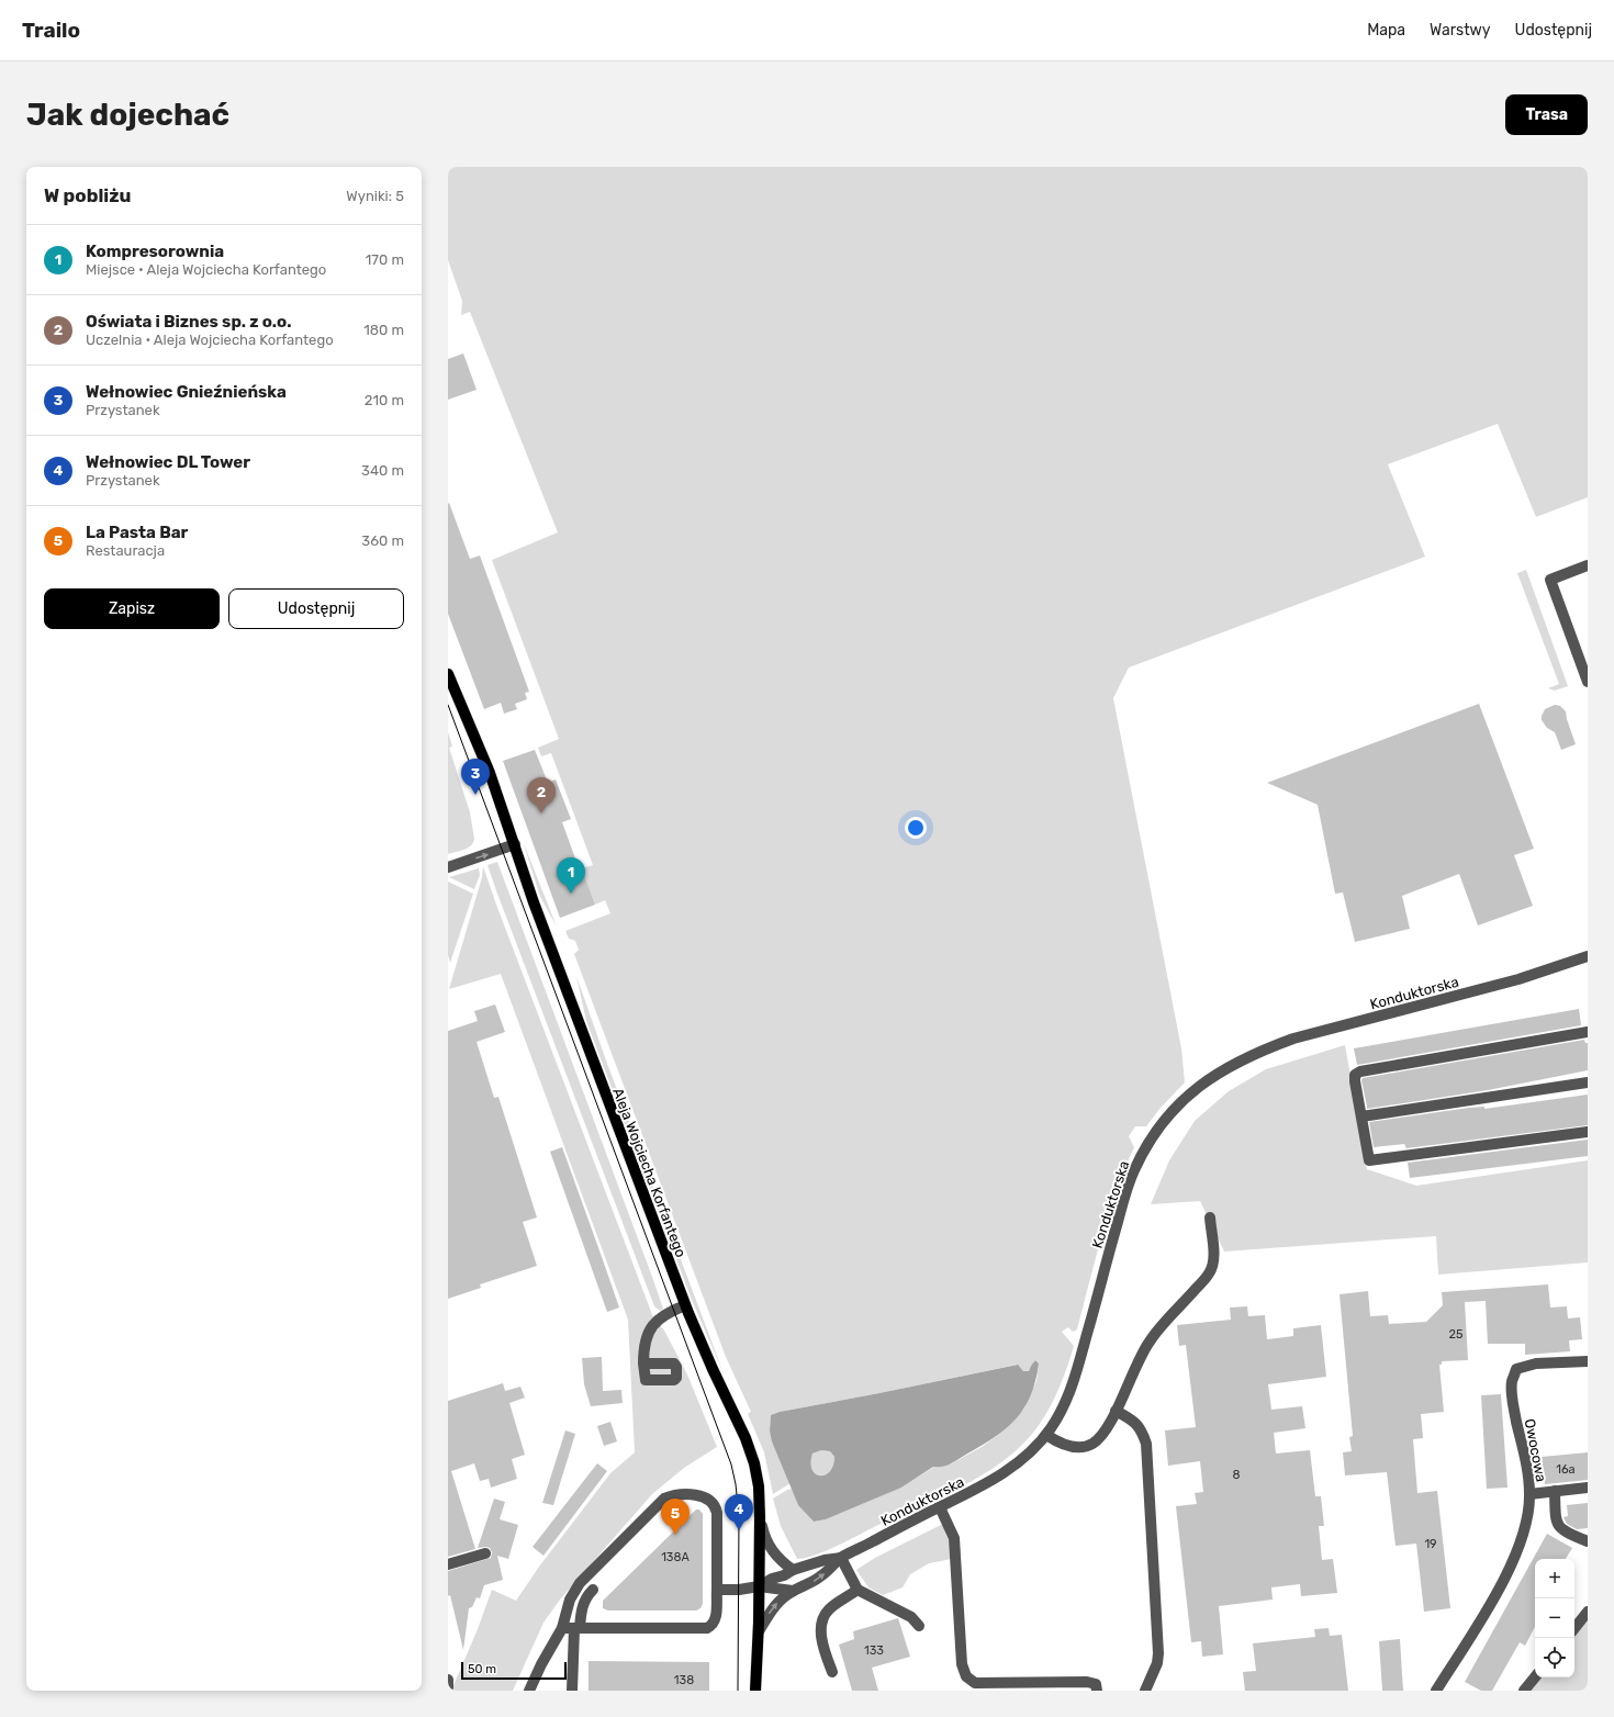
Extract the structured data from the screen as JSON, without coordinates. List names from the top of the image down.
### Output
{
  "streets": {
    "main road": ["Aleja Wojciecha Korfantego"],
    "street": ["Konduktorska", "Owocowa"]
  },
  "crossings": [
    ["Konduktorska", "Aleja Wojciecha Korfantego"]
  ],
  "house_numbers": [
    "25",
    "16a",
    "8",
    "19",
    "138A",
    "133",
    "138"
  ],
  "scale_bar": "50 m",
  "page": {
    "header": "Trailo",
    "nav": ["Mapa", "Warstwy", "Udostępnij"],
    "buttons": [
      "Trasa",
      ["Zapisz", "Udostępnij"]
    ],
    "title": "Jak dojechać",
    "heading": ["W pobliżu", "Wyniki: 5"],
    "list": [
      {
        "mark": "1",
        "name": "Kompresorownia",
        "note": "Miejsce · Aleja Wojciecha Korfantego",
        "value": "170 m"
      },
      {
        "mark": "2",
        "name": "Oświata i Biznes sp. z o.o.",
        "note": "Uczelnia · Aleja Wojciecha Korfantego",
        "value": "180 m"
      },
      {
        "mark": "3",
        "name": "Wełnowiec Gnieźnieńska",
        "note": "Przystanek",
        "value": "210 m"
      },
      {
        "mark": "4",
        "name": "Wełnowiec DL Tower",
        "note": "Przystanek",
        "value": "340 m"
      },
      {
        "mark": "5",
        "name": "La Pasta Bar",
        "note": "Restauracja",
        "value": "360 m"
      }
    ],
    "pins": [
      "3",
      "2",
      "1",
      "4",
      "5"
    ],
    "map_buttons": ["+", "−"],
    "scale": "50 m"
  }
}
